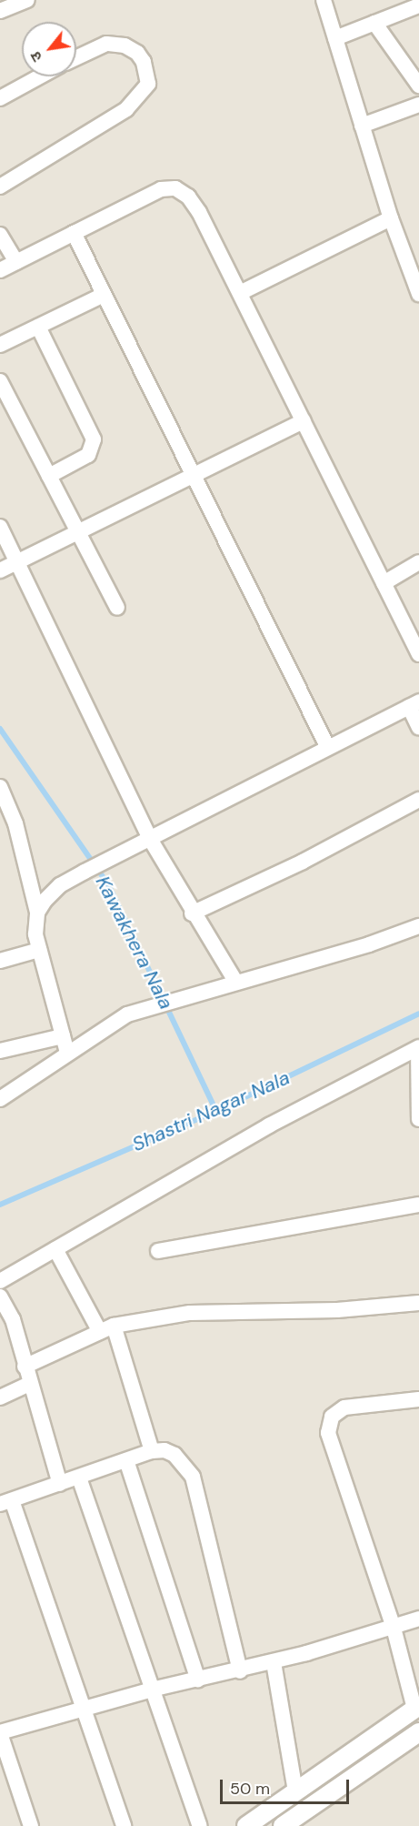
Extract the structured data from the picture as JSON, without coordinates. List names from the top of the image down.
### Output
{
  "water": ["Kawakhera Nala", "Shastri Nagar Nala"],
  "scale_bar": "50 m",
  "north": "bottom left"
}
